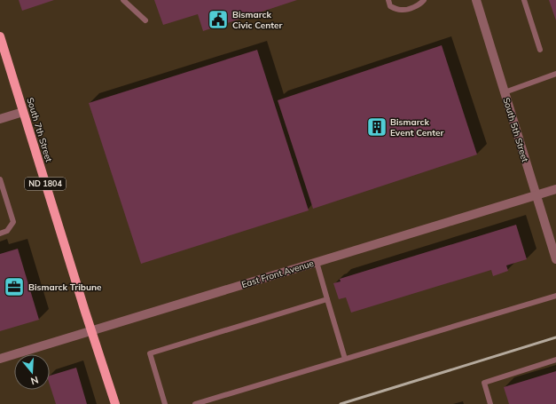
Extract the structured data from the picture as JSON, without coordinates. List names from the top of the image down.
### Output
{
  "streets": {
    "main road": ["South 7th Street", "ND 1804"],
    "street": ["South 5th Street", "East Front Avenue"]
  },
  "crossings": [
    ["South 7th Street", "ND 1804"],
    ["South 7th Street", "East Front Avenue"],
    ["South 5th Street", "East Front Avenue"],
    ["ND 1804", "East Front Avenue"]
  ],
  "places": {
    "public building": ["Bismarck Civic Center"],
    "building": ["Bismarck Event Center"],
    "office": ["Bismarck Tribune"]
  },
  "north": "bottom"
}
